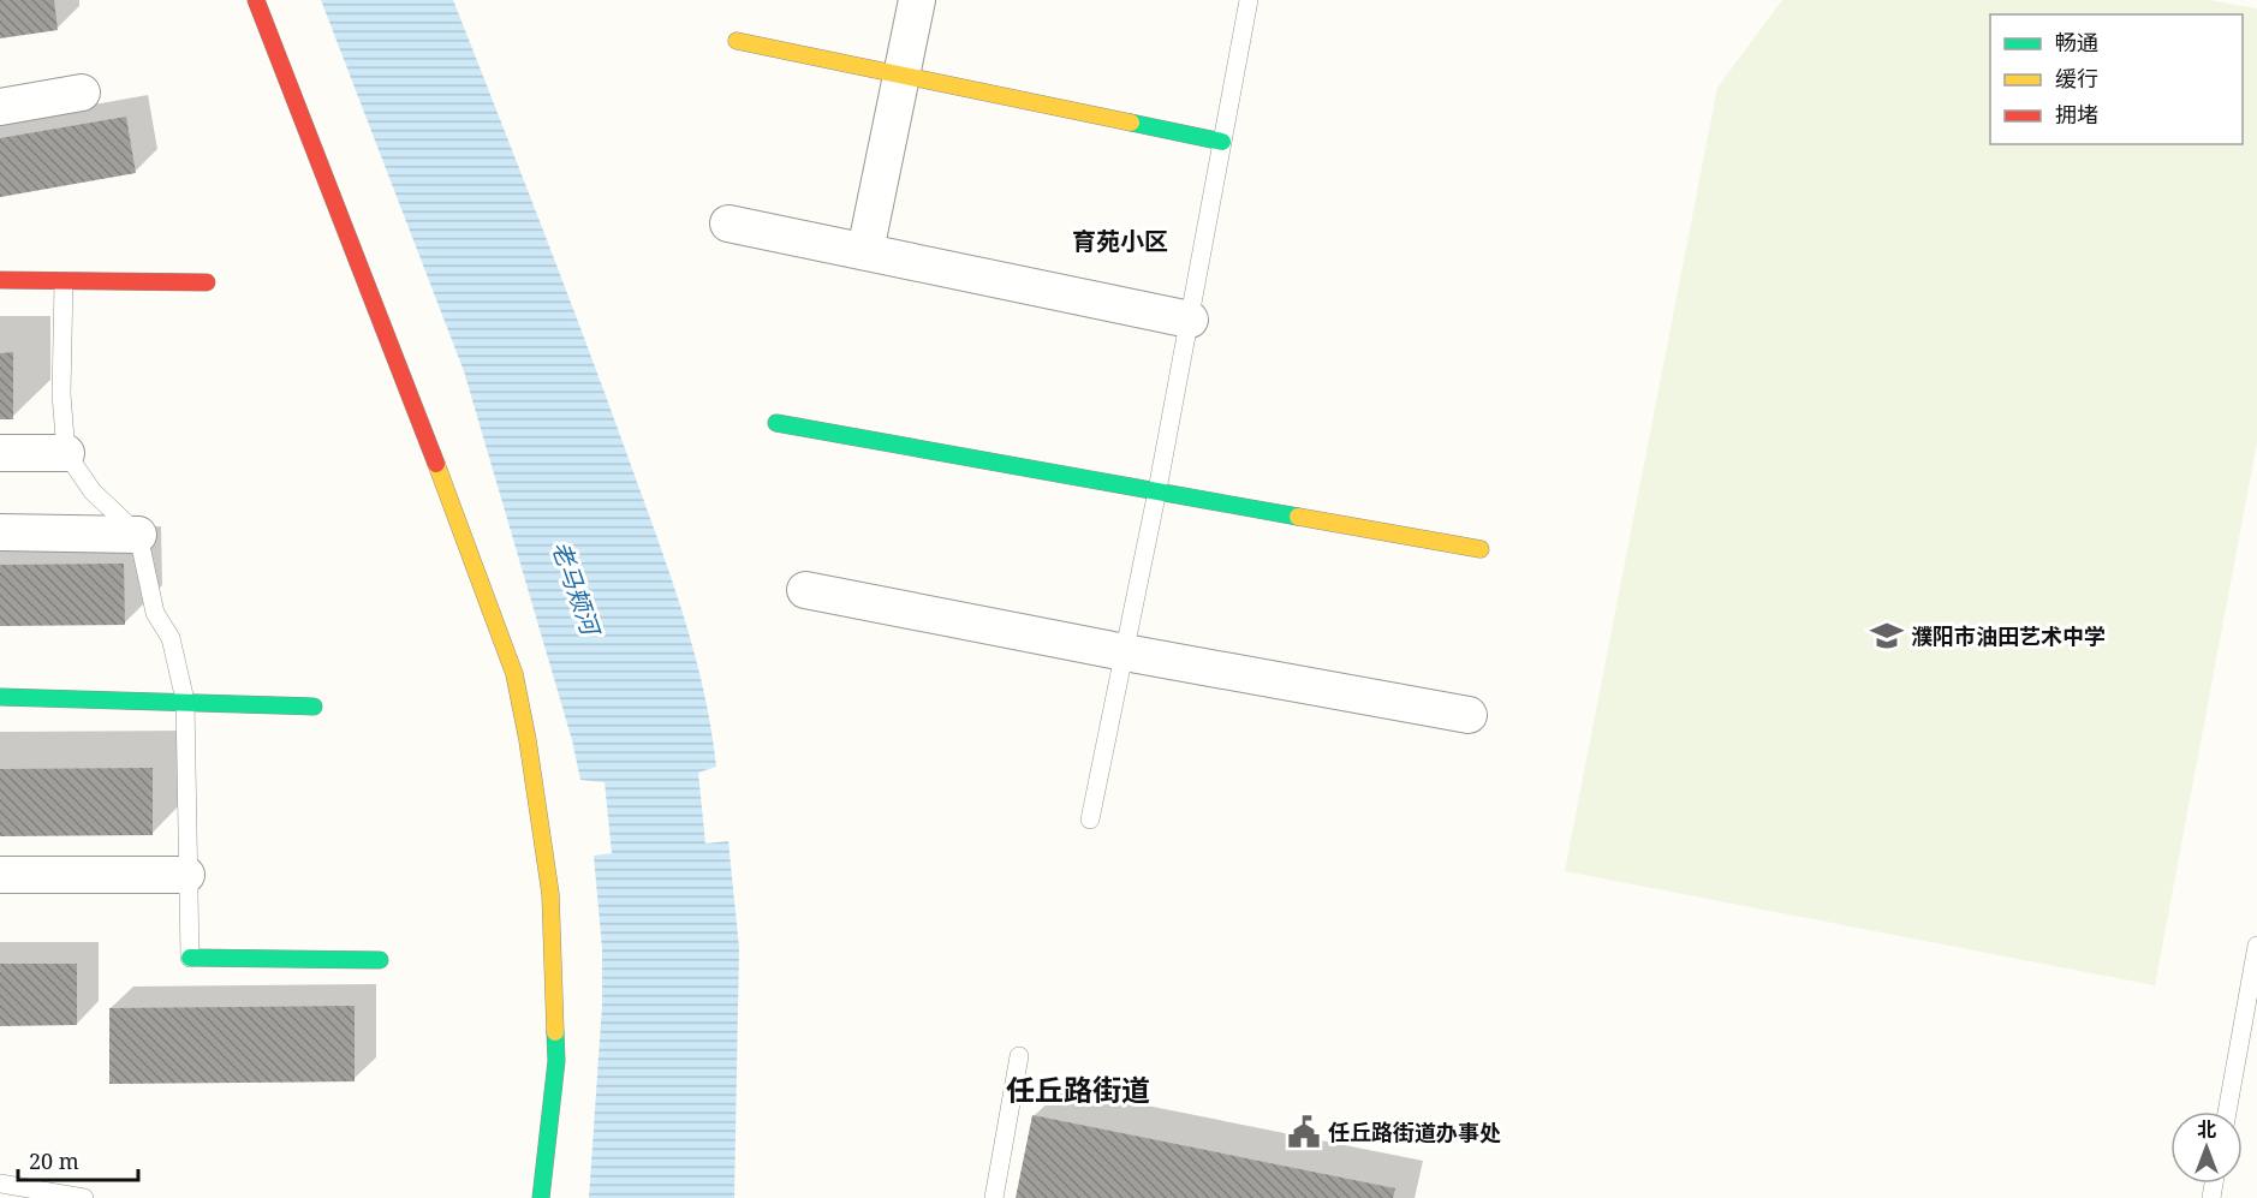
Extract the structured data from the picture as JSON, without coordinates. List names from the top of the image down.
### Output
{
  "districts": ["育苑小区", "任丘路街道"],
  "water": ["老马颊河"],
  "places": {
    "school or university": ["濮阳市油田艺术中学"],
    "public building": ["任丘路街道办事处"]
  },
  "legend": ["畅通", "缓行", "拥堵"],
  "scale_bar": "20 m",
  "north": "top"
}
